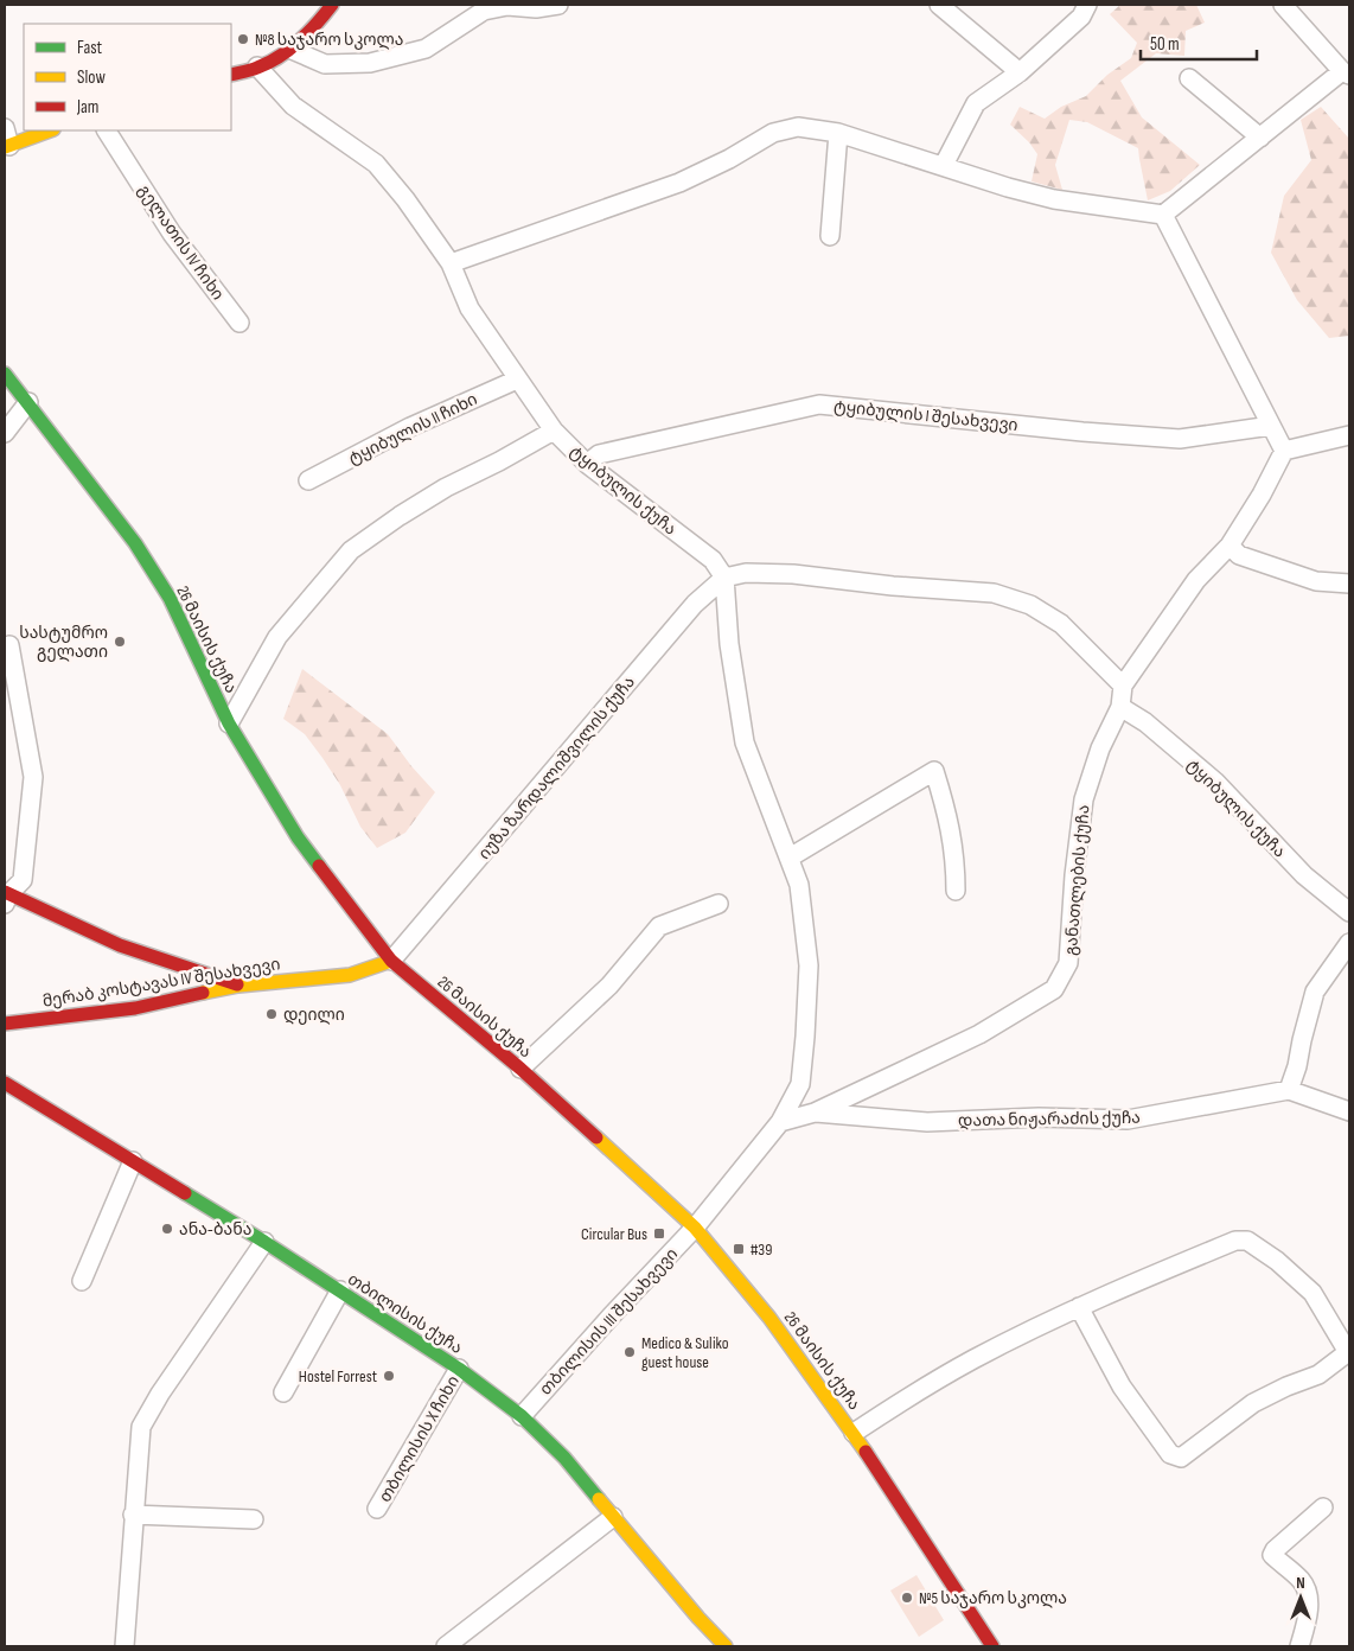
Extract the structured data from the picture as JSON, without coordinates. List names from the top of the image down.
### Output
{
  "streets": {
    "main road": ["26 მაისის ქუჩა", "მერაბ კოსტავას IV შესახვევი", "თბილისის ქუჩა"],
    "street": [
      "გელათის IV ჩიხი",
      "ტყიბულის I შესახვევი",
      "ტყიბულის II ჩიხი",
      "ტყიბულის ქუჩა",
      "იუზა ზარდალიშვილის ქუჩა",
      "განათლების ქუჩა",
      "დათა ნიჟარაძის ქუჩა",
      "თბილისის III შესახვევი",
      "თბილისის X ჩიხი"
    ]
  },
  "crossings": [
    ["ტყიბულის I შესახვევი", "ტყიბულის ქუჩა"],
    ["ტყიბულის II ჩიხი", "ტყიბულის ქუჩა"],
    ["ტყიბულის ქუჩა", "იუზა ზარდალიშვილის ქუჩა"],
    ["ტყიბულის ქუჩა", "განათლების ქუჩა"],
    ["26 მაისის ქუჩა", "იუზა ზარდალიშვილის ქუჩა"],
    ["26 მაისის ქუჩა", "მერაბ კოსტავას IV შესახვევი"],
    ["26 მაისის ქუჩა", "თბილისის III შესახვევი"],
    ["იუზა ზარდალიშვილის ქუჩა", "მერაბ კოსტავას IV შესახვევი"],
    ["განათლების ქუჩა", "დათა ნიჟარაძის ქუჩა"],
    ["თბილისის ქუჩა", "თბილისის III შესახვევი"],
    ["თბილისის ქუჩა", "თბილისის X ჩიხი"]
  ],
  "places": {
    "other": [
      "№8 საჯარო სკოლა",
      "სასტუმრო გელათი",
      "დეილი",
      "ანა-ბანა",
      "Medico & Suliko guest house",
      "Hostel Forrest",
      "№5 საჯარო სკოლა"
    ],
    "transit": ["Circular Bus", "#39"]
  },
  "legend": ["Fast", "Slow", "Jam"],
  "scale_bar": "50 m",
  "north": "top"
}
